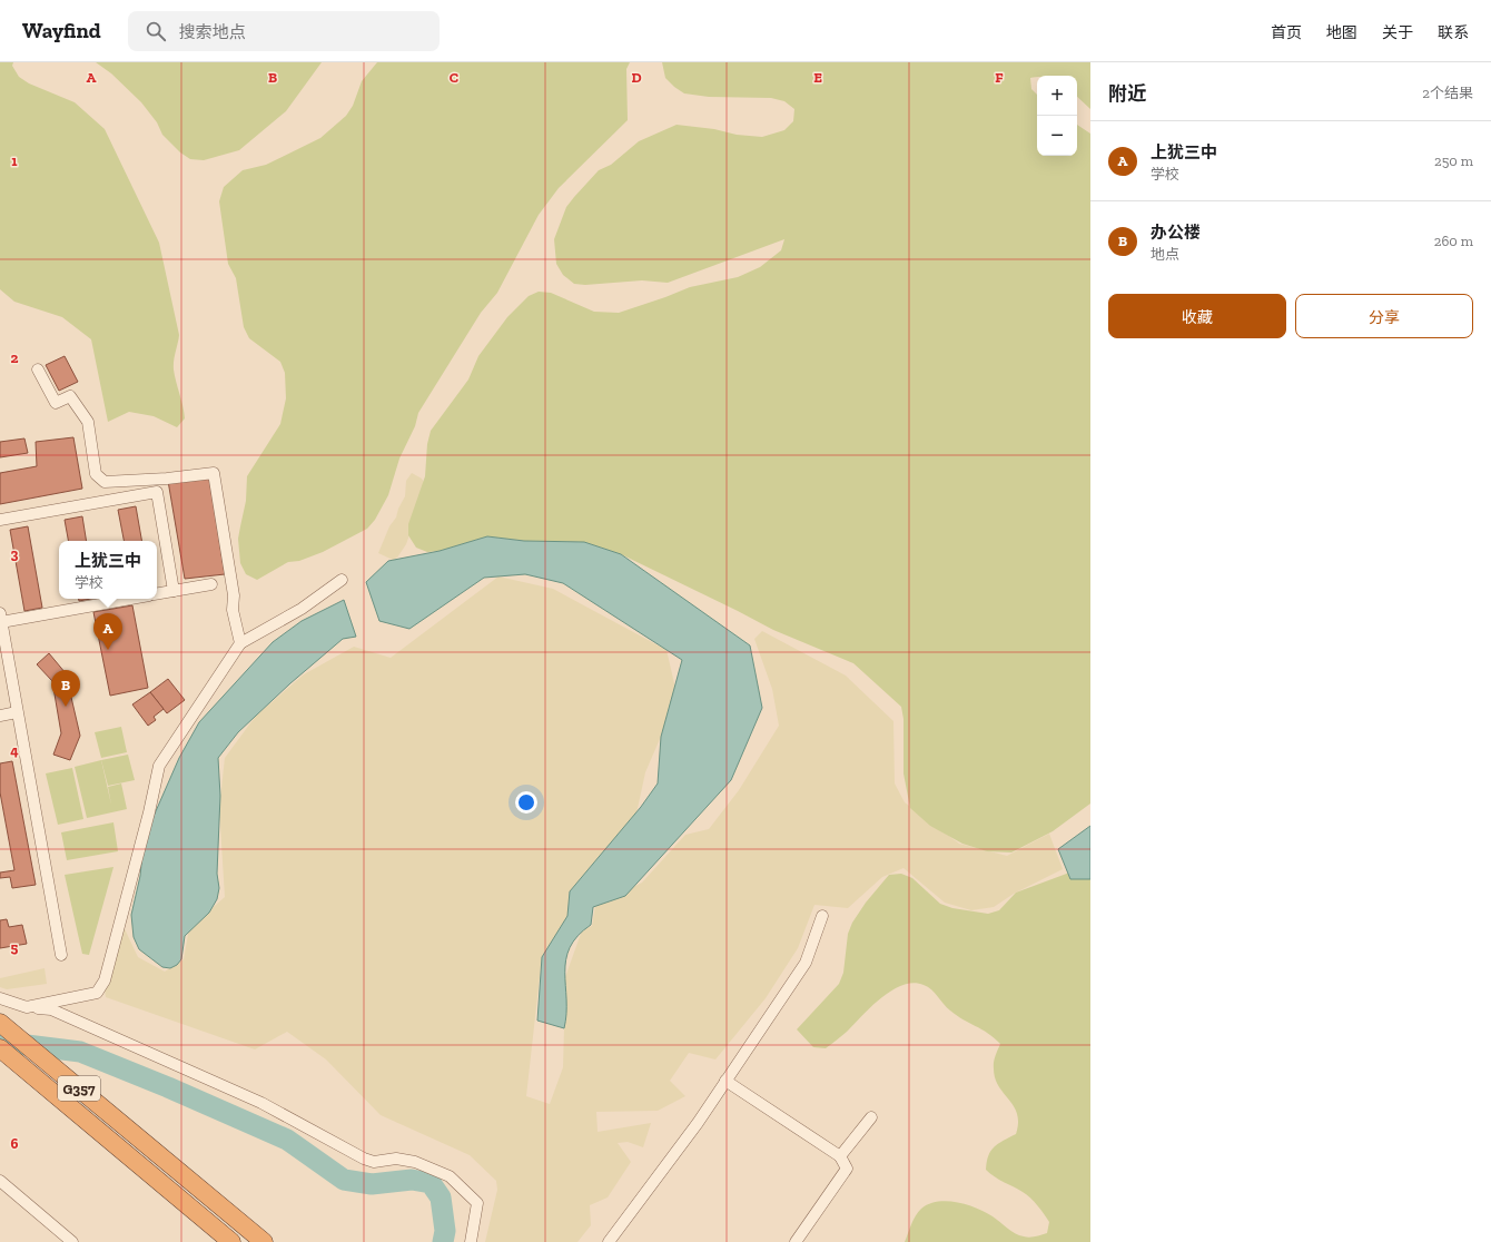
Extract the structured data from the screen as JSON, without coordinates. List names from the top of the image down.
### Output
{
  "streets": {
    "highway": ["G357"]
  },
  "page": {
    "header": "Wayfind",
    "search": "搜索地点",
    "nav": [
      "首页",
      "地图",
      "关于",
      "联系"
    ],
    "heading": ["附近", "2个结果"],
    "map_buttons": ["+", "−"],
    "list": [
      {
        "mark": "A",
        "name": "上犹三中",
        "note": "学校",
        "value": "250 m"
      },
      {
        "mark": "B",
        "name": "办公楼",
        "note": "地点",
        "value": "260 m"
      }
    ],
    "buttons": ["收藏", "分享"],
    "popup": ["上犹三中", "学校"],
    "pins": ["A", "B"]
  },
  "grid": {
    "columns": [
      "A",
      "B",
      "C",
      "D",
      "E",
      "F"
    ],
    "rows": [
      "1",
      "2",
      "3",
      "4",
      "5",
      "6"
    ]
  }
}
